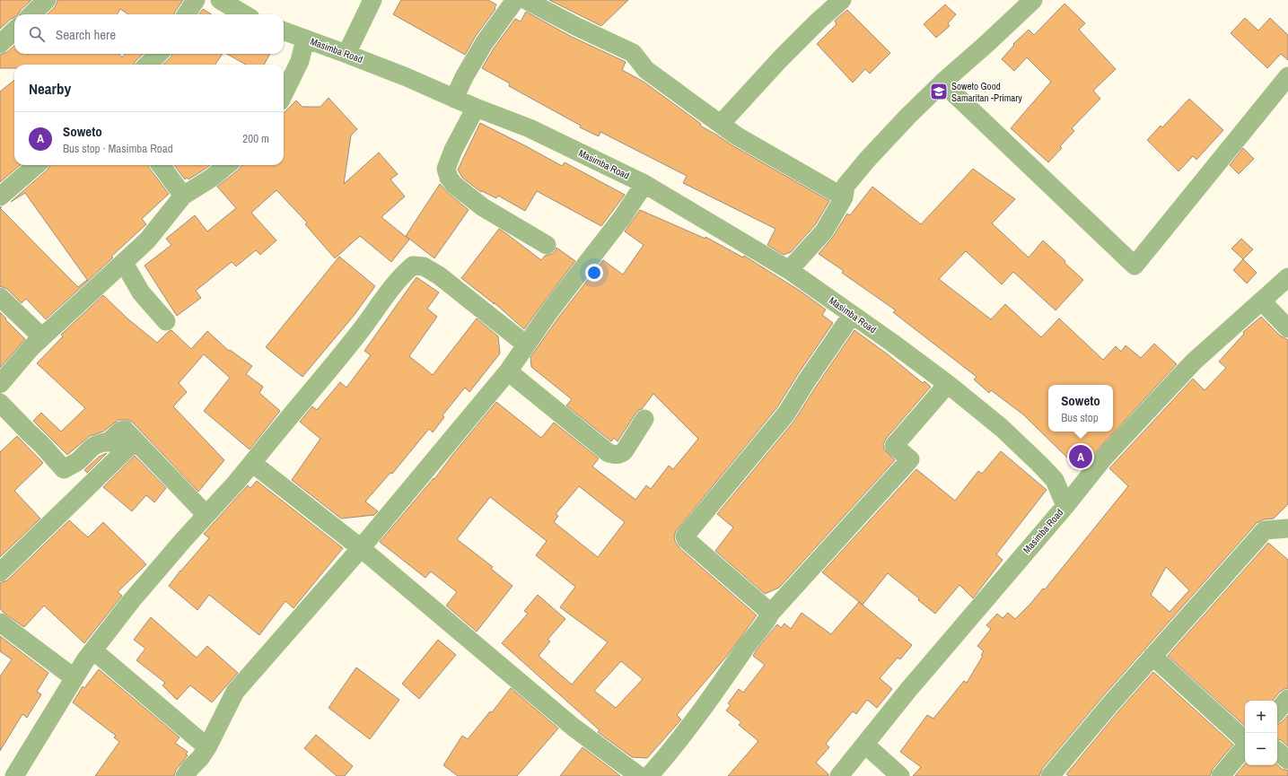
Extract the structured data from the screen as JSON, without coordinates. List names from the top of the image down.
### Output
{
  "streets": {
    "street": ["Masimba Road"]
  },
  "places": {
    "school or university": ["Soweto Good Samaritan -Primary"]
  },
  "page": {
    "search": "Search here",
    "heading": "Nearby",
    "list": [
      {
        "mark": "A",
        "name": "Soweto",
        "note": "Bus stop · Masimba Road",
        "value": "200 m"
      }
    ],
    "popup": ["Soweto", "Bus stop"],
    "pins": "A",
    "map_buttons": ["+", "−"]
  }
}
